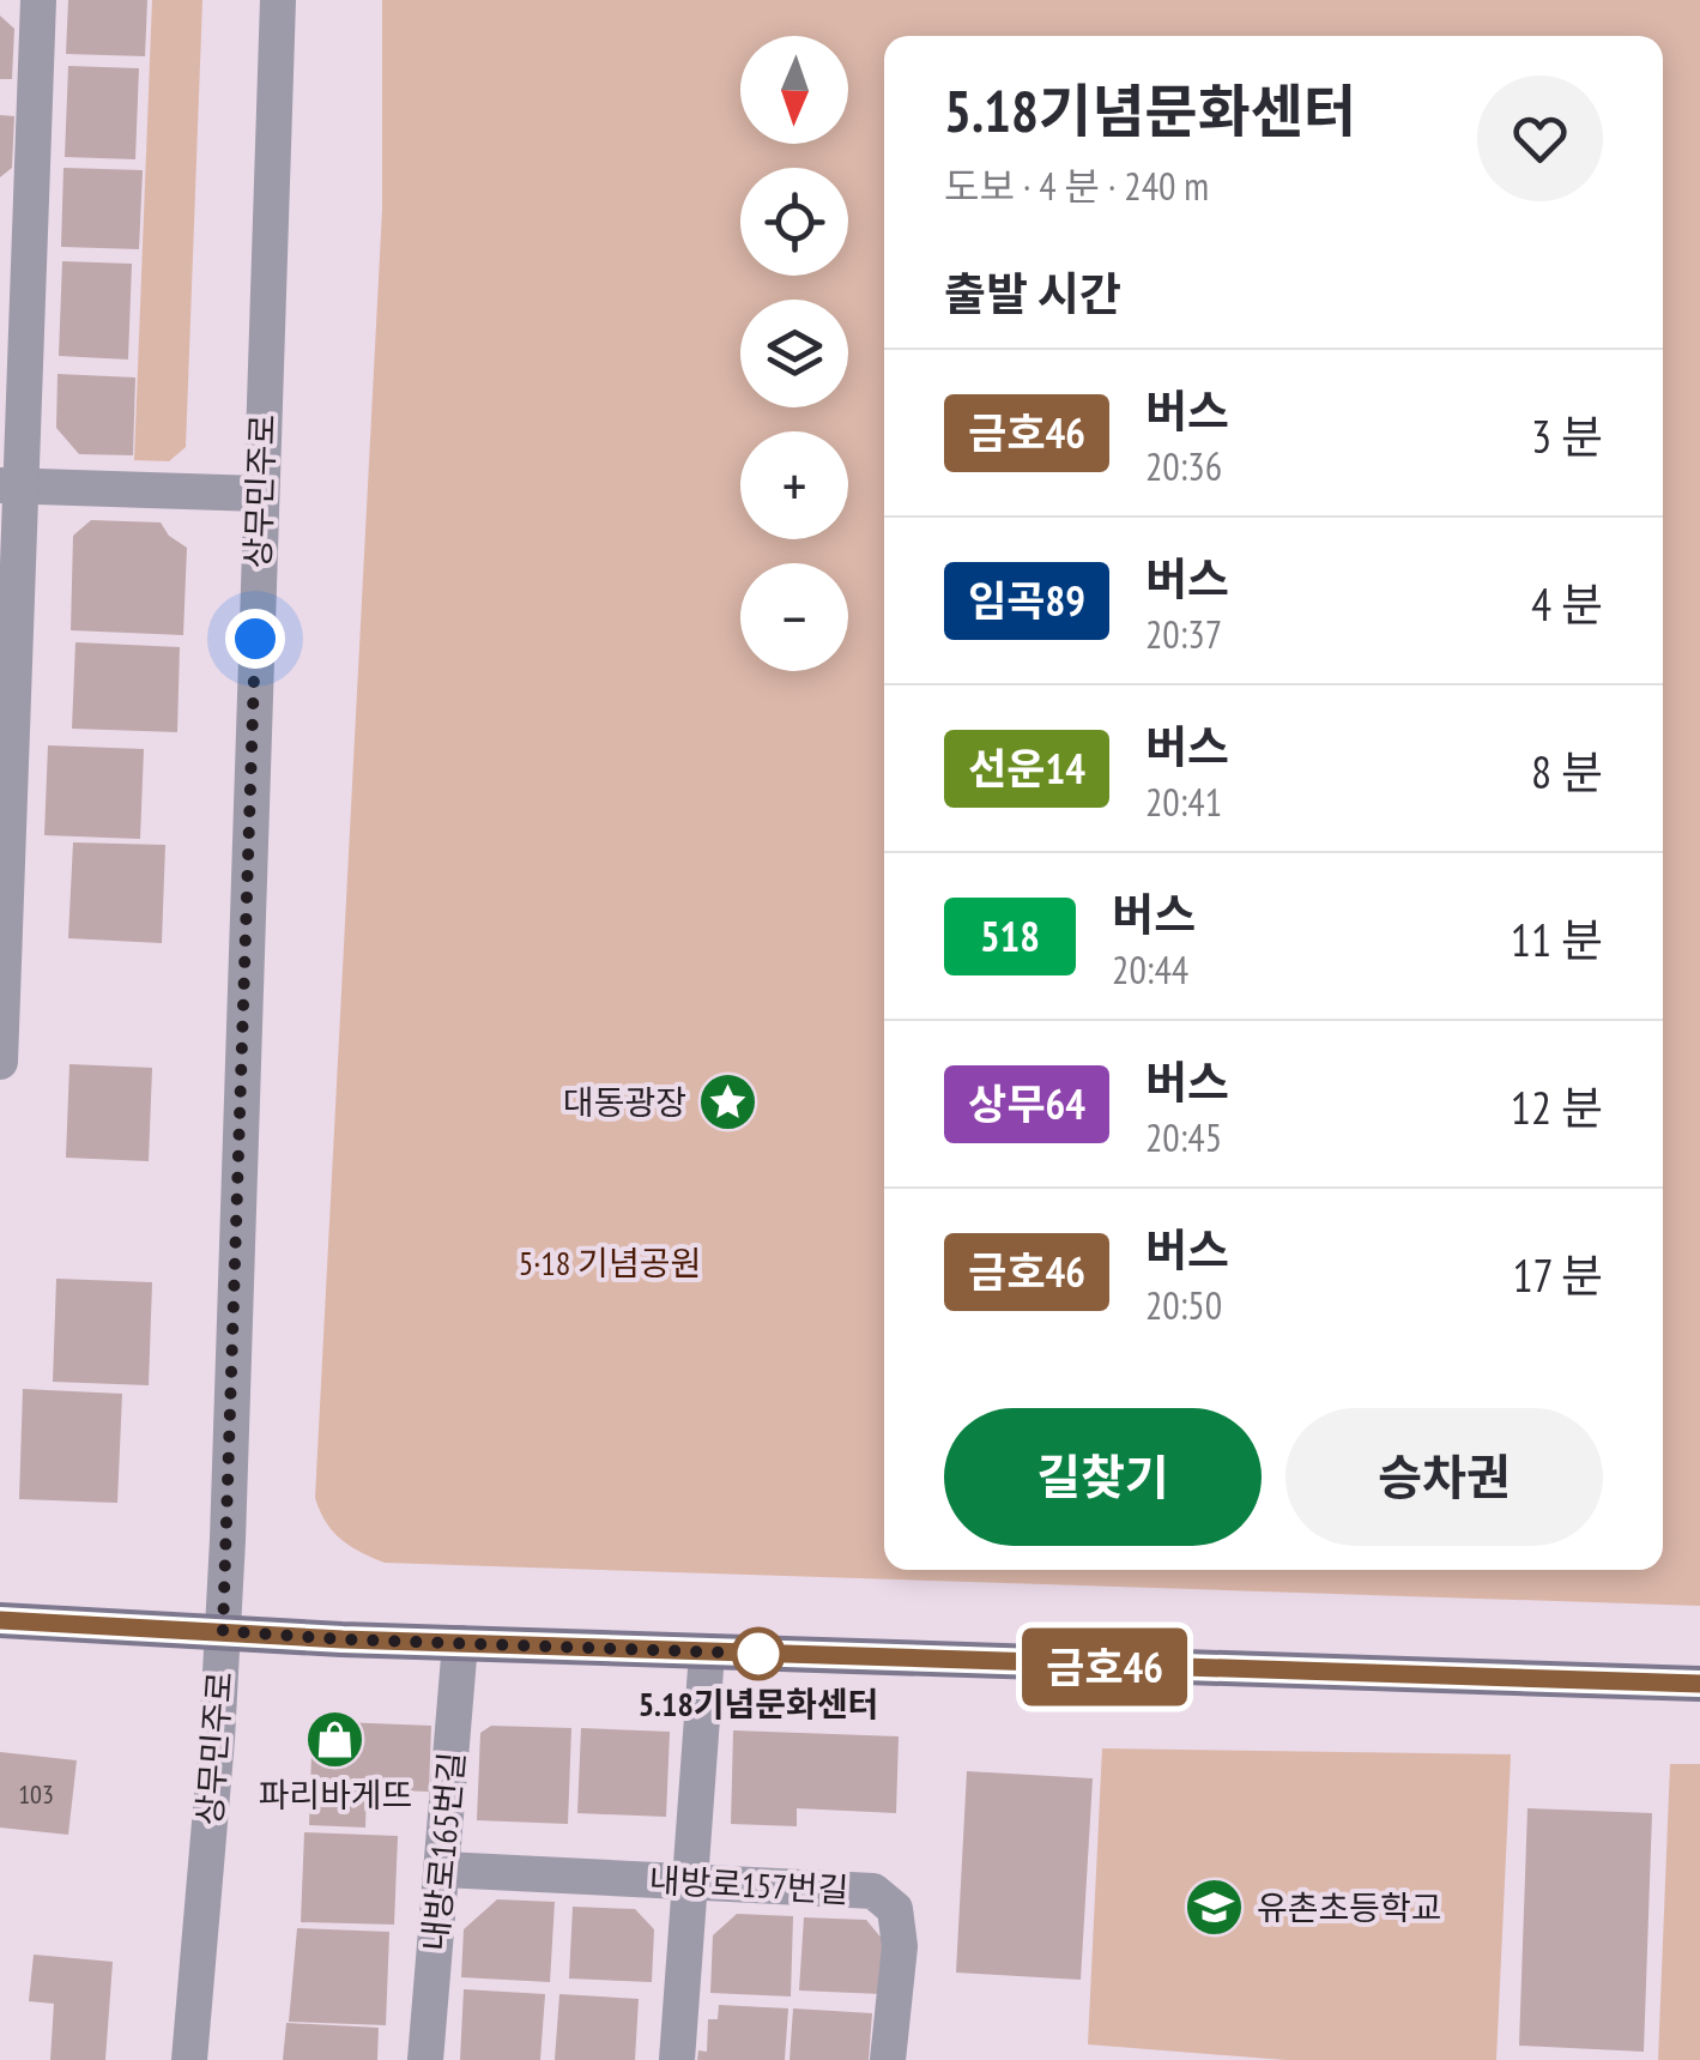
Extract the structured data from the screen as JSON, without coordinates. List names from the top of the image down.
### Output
{
  "streets": {
    "street": ["상무민주로", "내방로165번길", "내방로157번길"]
  },
  "crossings": [
    ["내방로165번길", "내방로157번길"]
  ],
  "parks": ["5·18 기념공원"],
  "places": {
    "place": ["대동광장"],
    "other": ["5.18기념문화센터"],
    "shop": ["파리바게뜨"],
    "school or university": ["유촌초등학교"]
  },
  "lines": ["bus line 금호46"],
  "house_numbers": ["103"],
  "north": "bottom",
  "page": {
    "on_map": "금호46",
    "map_buttons": ["+", "−"],
    "heading": [
      ["5.18기념문화센터", "도보 · 4 분 · 240 m"],
      "출발 시간"
    ],
    "list": [
      {
        "mark": "금호46",
        "name": "버스",
        "note": "20:36",
        "value": "3 분"
      },
      {
        "mark": "임곡89",
        "name": "버스",
        "note": "20:37",
        "value": "4 분"
      },
      {
        "mark": "선운14",
        "name": "버스",
        "note": "20:41",
        "value": "8 분"
      },
      {
        "mark": "518",
        "name": "버스",
        "note": "20:44",
        "value": "11 분"
      },
      {
        "mark": "상무64",
        "name": "버스",
        "note": "20:45",
        "value": "12 분"
      },
      {
        "mark": "금호46",
        "name": "버스",
        "note": "20:50",
        "value": "17 분"
      }
    ],
    "buttons": ["길찾기", "승차권"]
  }
}
